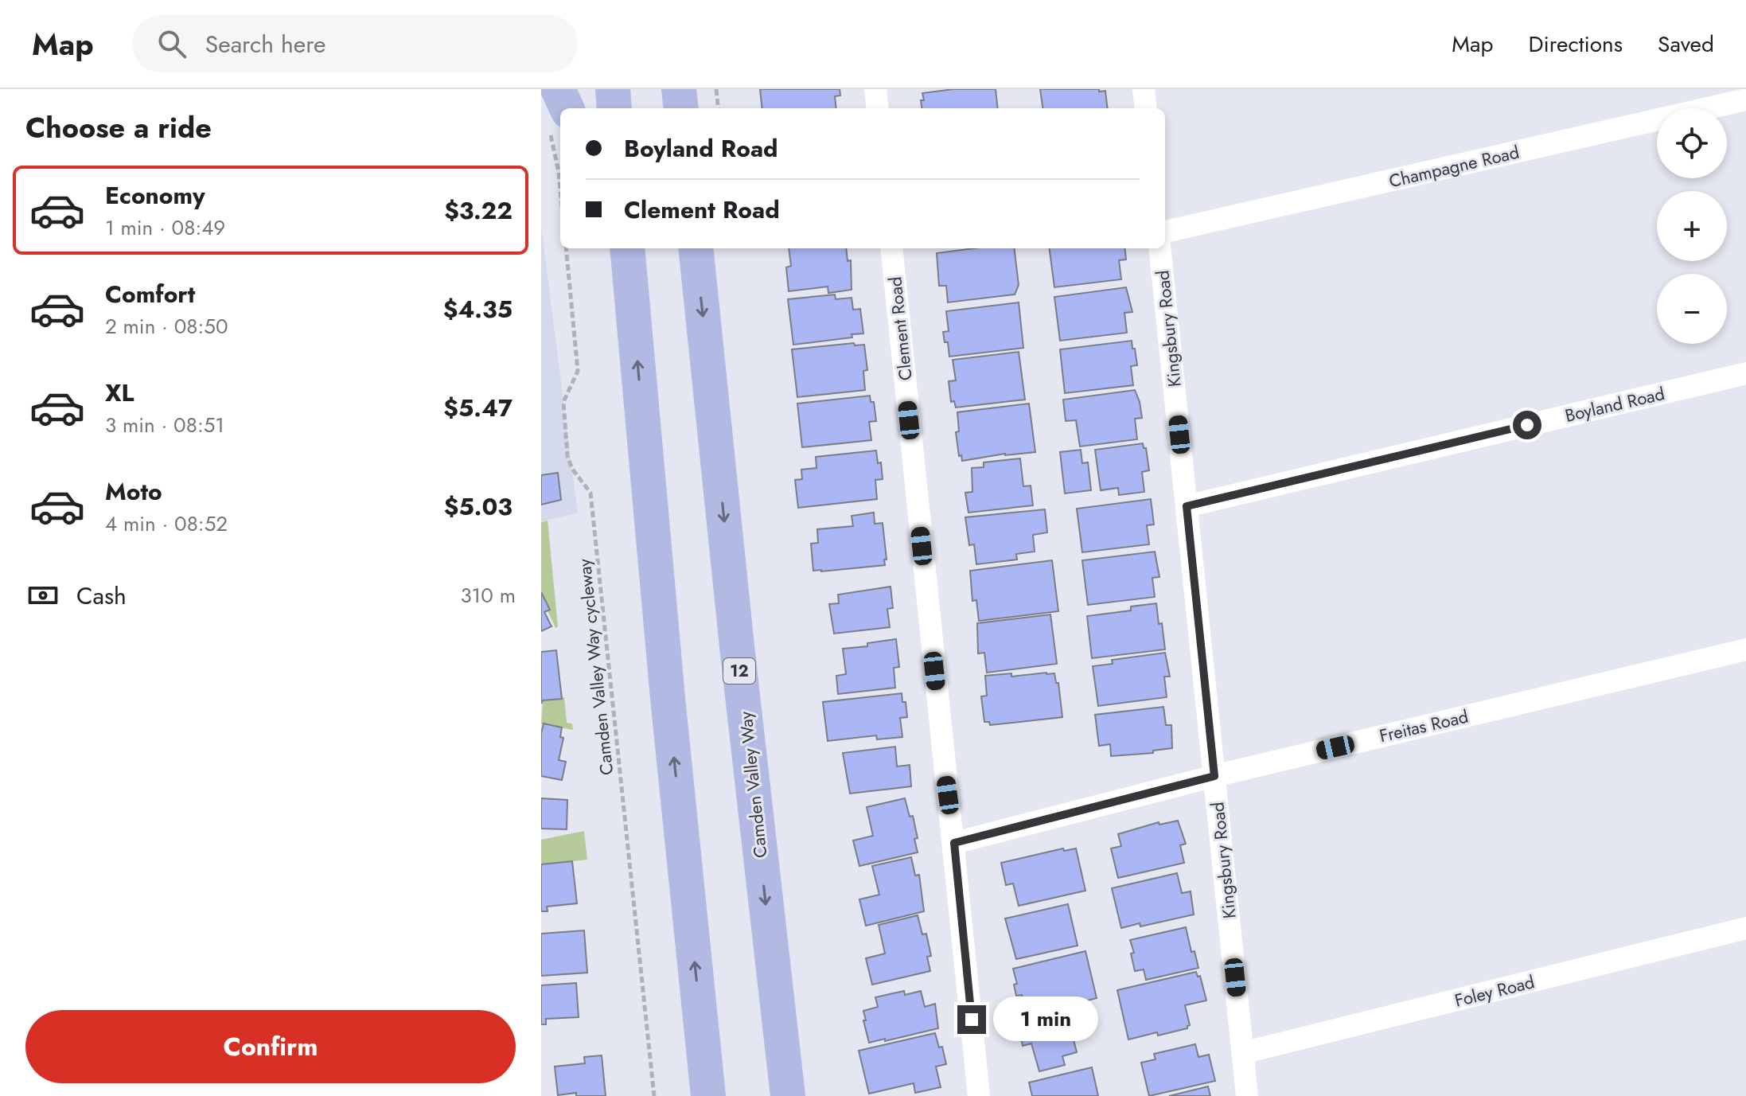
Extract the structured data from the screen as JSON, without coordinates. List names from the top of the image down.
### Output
{
  "streets": {
    "main road": ["12", "Camden Valley Way"],
    "street": [
      "Champagne Road",
      "Clement Road",
      "Kingsbury Road",
      "Boyland Road",
      "Freitas Road",
      "Foley Road"
    ],
    "path": ["Camden Valley Way cycleway"]
  },
  "crossings": [
    ["Clement Road", "Freitas Road"],
    ["Kingsbury Road", "Boyland Road"],
    ["Kingsbury Road", "Freitas Road"],
    ["Kingsbury Road", "Foley Road"]
  ],
  "page": {
    "header": "Map",
    "search": "Search here",
    "nav": ["Map", "Directions", "Saved"],
    "heading": "Choose a ride",
    "map_buttons": ["+", "−"],
    "banner": ["Boyland Road", "Clement Road"],
    "list": [
      {
        "name": "Economy",
        "note": "1 min · 08:49",
        "value": "$3.22"
      },
      {
        "name": "Comfort",
        "note": "2 min · 08:50",
        "value": "$4.35"
      },
      {
        "name": "XL",
        "note": "3 min · 08:51",
        "value": "$5.47"
      },
      {
        "name": "Moto",
        "note": "4 min · 08:52",
        "value": "$5.03"
      }
    ],
    "pay": ["Cash", "310 m"],
    "bubble": "1 min",
    "buttons": "Confirm"
  }
}
